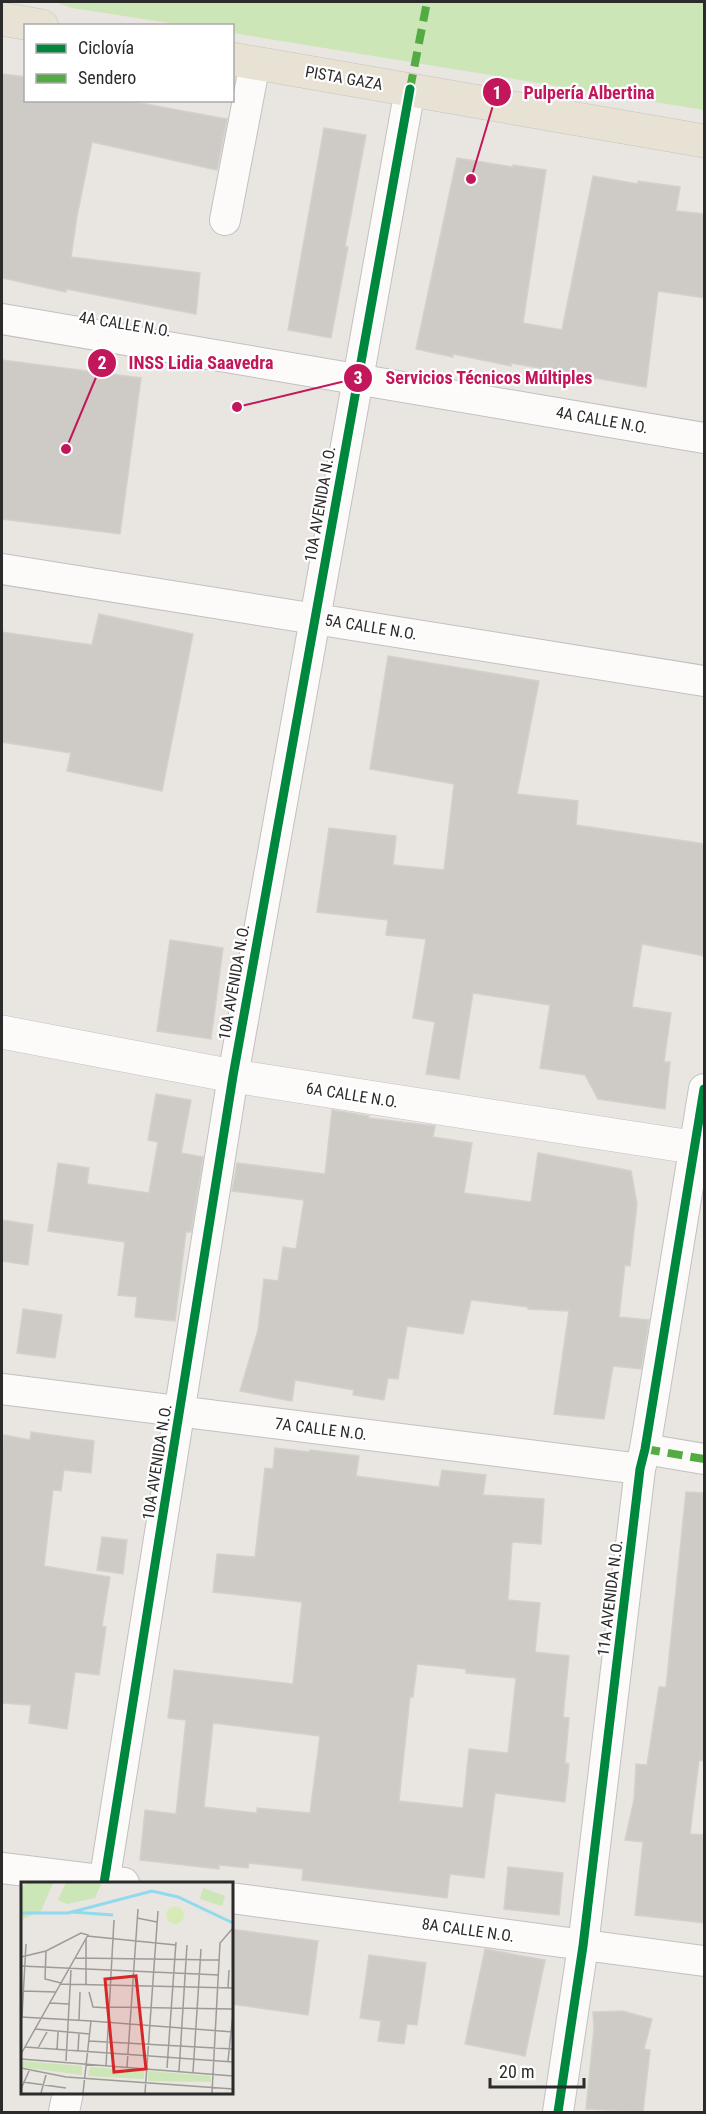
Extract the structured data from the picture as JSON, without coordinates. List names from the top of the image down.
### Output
{
  "streets": {
    "main road": ["PISTA GAZA"],
    "street": [
      "4A CALLE N.O.",
      "10A AVENIDA N.O.",
      "5A CALLE N.O.",
      "6A CALLE N.O.",
      "7A CALLE N.O.",
      "11A AVENIDA N.O.",
      "8A CALLE N.O."
    ]
  },
  "crossings": [
    ["PISTA GAZA", "10A AVENIDA N.O."],
    ["4A CALLE N.O.", "10A AVENIDA N.O."],
    ["10A AVENIDA N.O.", "5A CALLE N.O."],
    ["10A AVENIDA N.O.", "6A CALLE N.O."],
    ["10A AVENIDA N.O.", "7A CALLE N.O."],
    ["6A CALLE N.O.", "11A AVENIDA N.O."],
    ["7A CALLE N.O.", "11A AVENIDA N.O."],
    ["11A AVENIDA N.O.", "8A CALLE N.O."]
  ],
  "places": ["Pulpería Albertina", "Servicios Técnicos Múltiples", "INSS Lidia Saavedra"],
  "legend": ["Ciclovía", "Sendero"],
  "scale_bar": "20 m"
}
